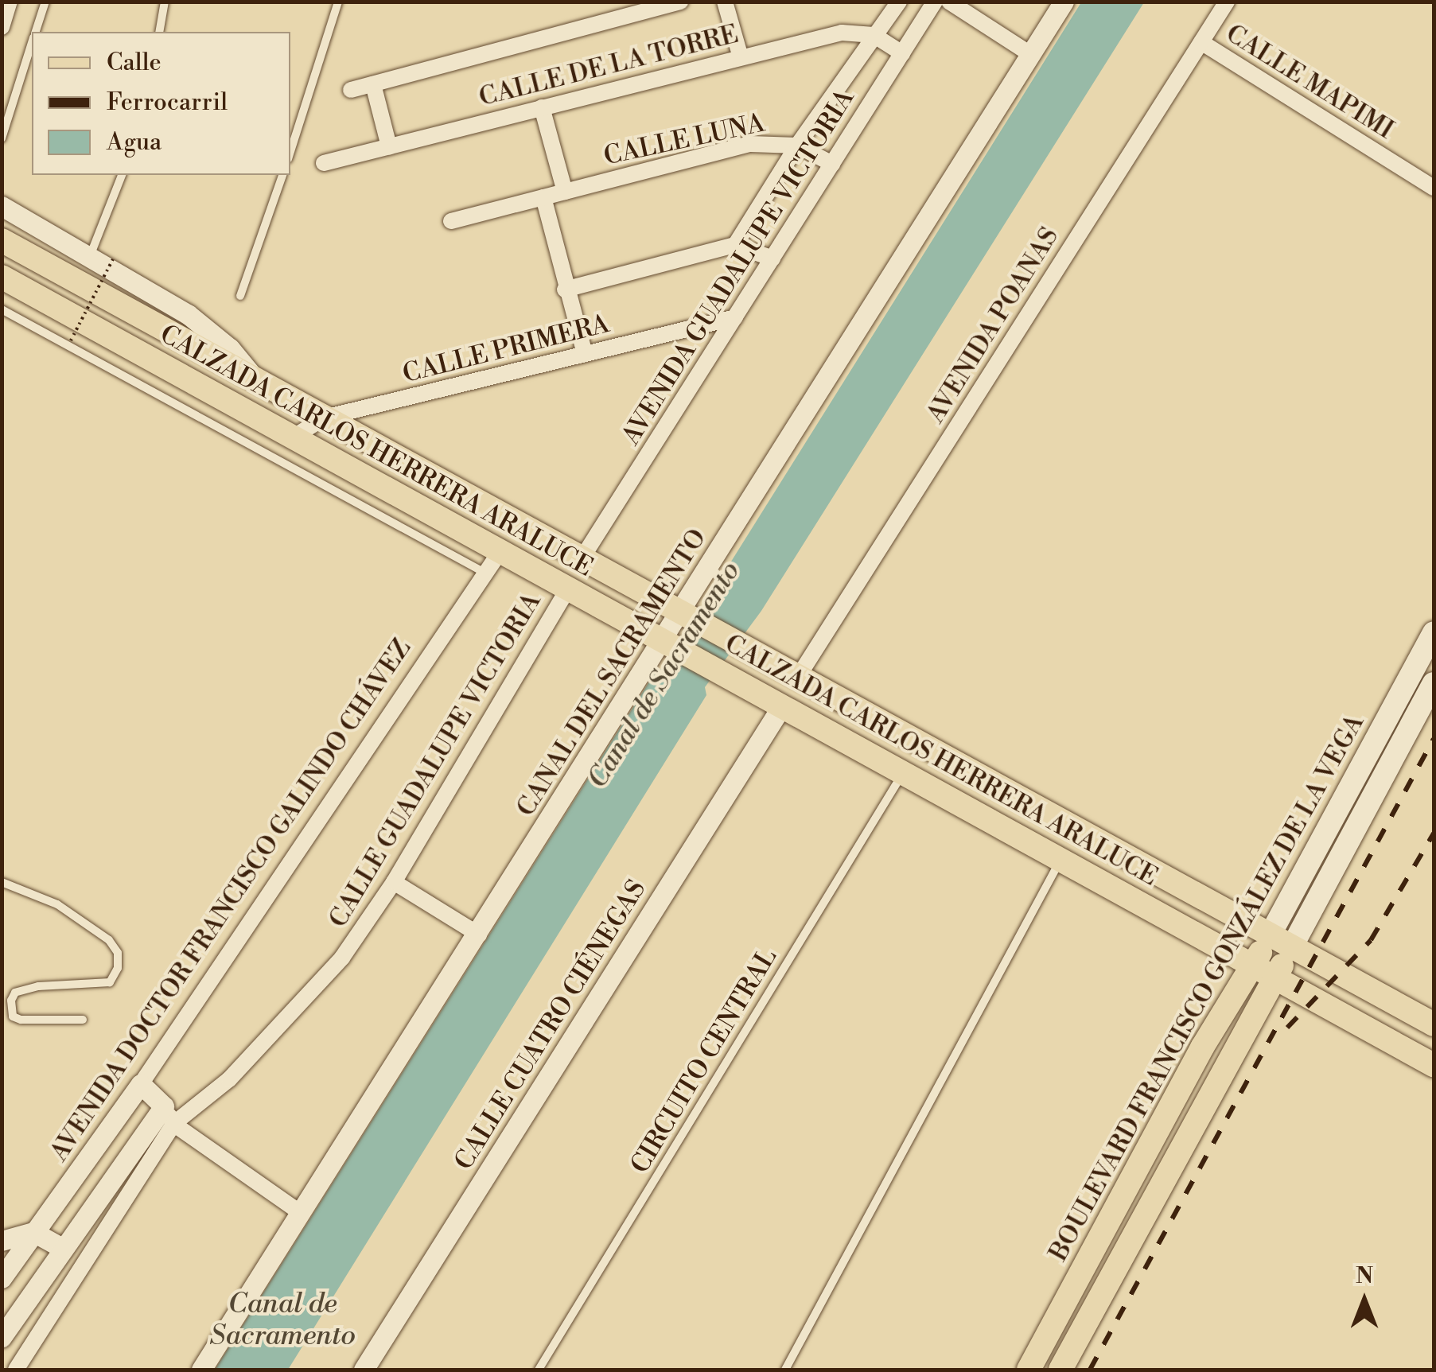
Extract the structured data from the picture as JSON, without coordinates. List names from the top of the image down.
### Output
{
  "streets": {
    "main road": ["CALZADA CARLOS HERRERA ARALUCE", "BOULEVARD FRANCISCO GONZÁLEZ DE LA VEGA"],
    "street": [
      "CALLE DE LA TORRE",
      "CALLE MAPIMI",
      "CALLE LUNA",
      "AVENIDA GUADALUPE VICTORIA",
      "AVENIDA POANAS",
      "CALLE PRIMERA",
      "CANAL DEL SACRAMENTO",
      "CALLE GUADALUPE VICTORIA",
      "AVENIDA DOCTOR FRANCISCO GALINDO CHÁVEZ",
      "CALLE CUATRO CIÉNEGAS"
    ],
    "lane": ["CIRCUITO CENTRAL"]
  },
  "crossings": [
    ["CALLE DE LA TORRE", "AVENIDA GUADALUPE VICTORIA"],
    ["CALLE MAPIMI", "AVENIDA POANAS"],
    ["CALLE LUNA", "AVENIDA GUADALUPE VICTORIA"],
    ["AVENIDA GUADALUPE VICTORIA", "CALLE PRIMERA"],
    ["AVENIDA GUADALUPE VICTORIA", "CALZADA CARLOS HERRERA ARALUCE"],
    ["AVENIDA POANAS", "CALZADA CARLOS HERRERA ARALUCE"],
    ["CALLE PRIMERA", "CALZADA CARLOS HERRERA ARALUCE"],
    ["CALZADA CARLOS HERRERA ARALUCE", "CANAL DEL SACRAMENTO"],
    ["CALZADA CARLOS HERRERA ARALUCE", "CALLE GUADALUPE VICTORIA"],
    ["CALZADA CARLOS HERRERA ARALUCE", "AVENIDA DOCTOR FRANCISCO GALINDO CHÁVEZ"],
    ["CALZADA CARLOS HERRERA ARALUCE", "BOULEVARD FRANCISCO GONZÁLEZ DE LA VEGA"],
    ["CALZADA CARLOS HERRERA ARALUCE", "CALLE CUATRO CIÉNEGAS"],
    ["CALZADA CARLOS HERRERA ARALUCE", "CIRCUITO CENTRAL"]
  ],
  "water": ["Canal de Sacramento"],
  "legend": ["Calle", "Ferrocarril", "Agua"],
  "north": "top"
}
